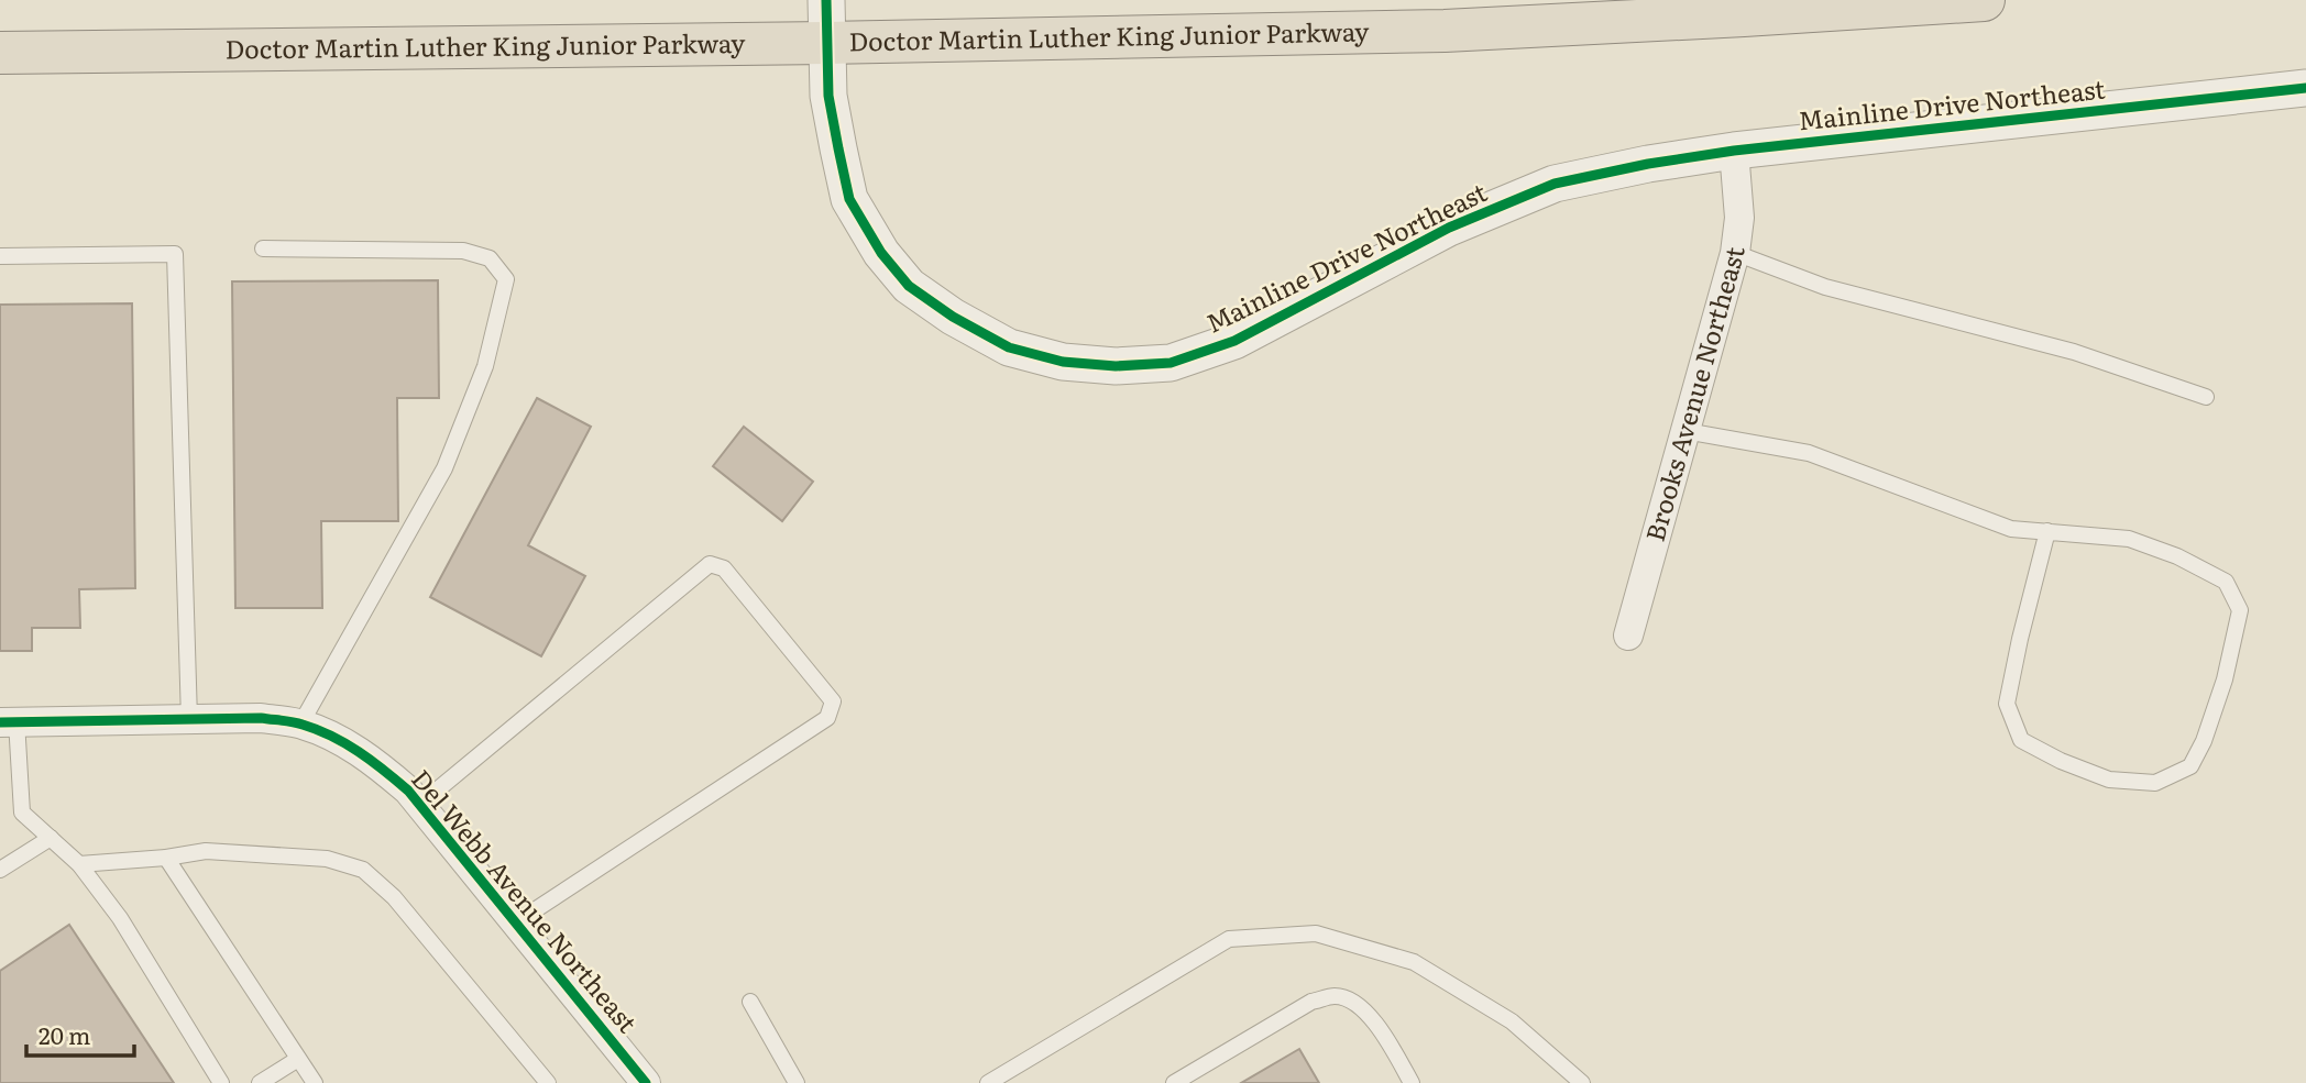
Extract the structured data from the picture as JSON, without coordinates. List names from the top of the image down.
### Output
{
  "streets": {
    "highway": ["Doctor Martin Luther King Junior Parkway"],
    "street": ["Mainline Drive Northeast", "Brooks Avenue Northeast", "Del Webb Avenue Northeast"]
  },
  "crossings": [
    ["Doctor Martin Luther King Junior Parkway", "Mainline Drive Northeast"],
    ["Mainline Drive Northeast", "Brooks Avenue Northeast"]
  ],
  "scale_bar": "20 m"
}
